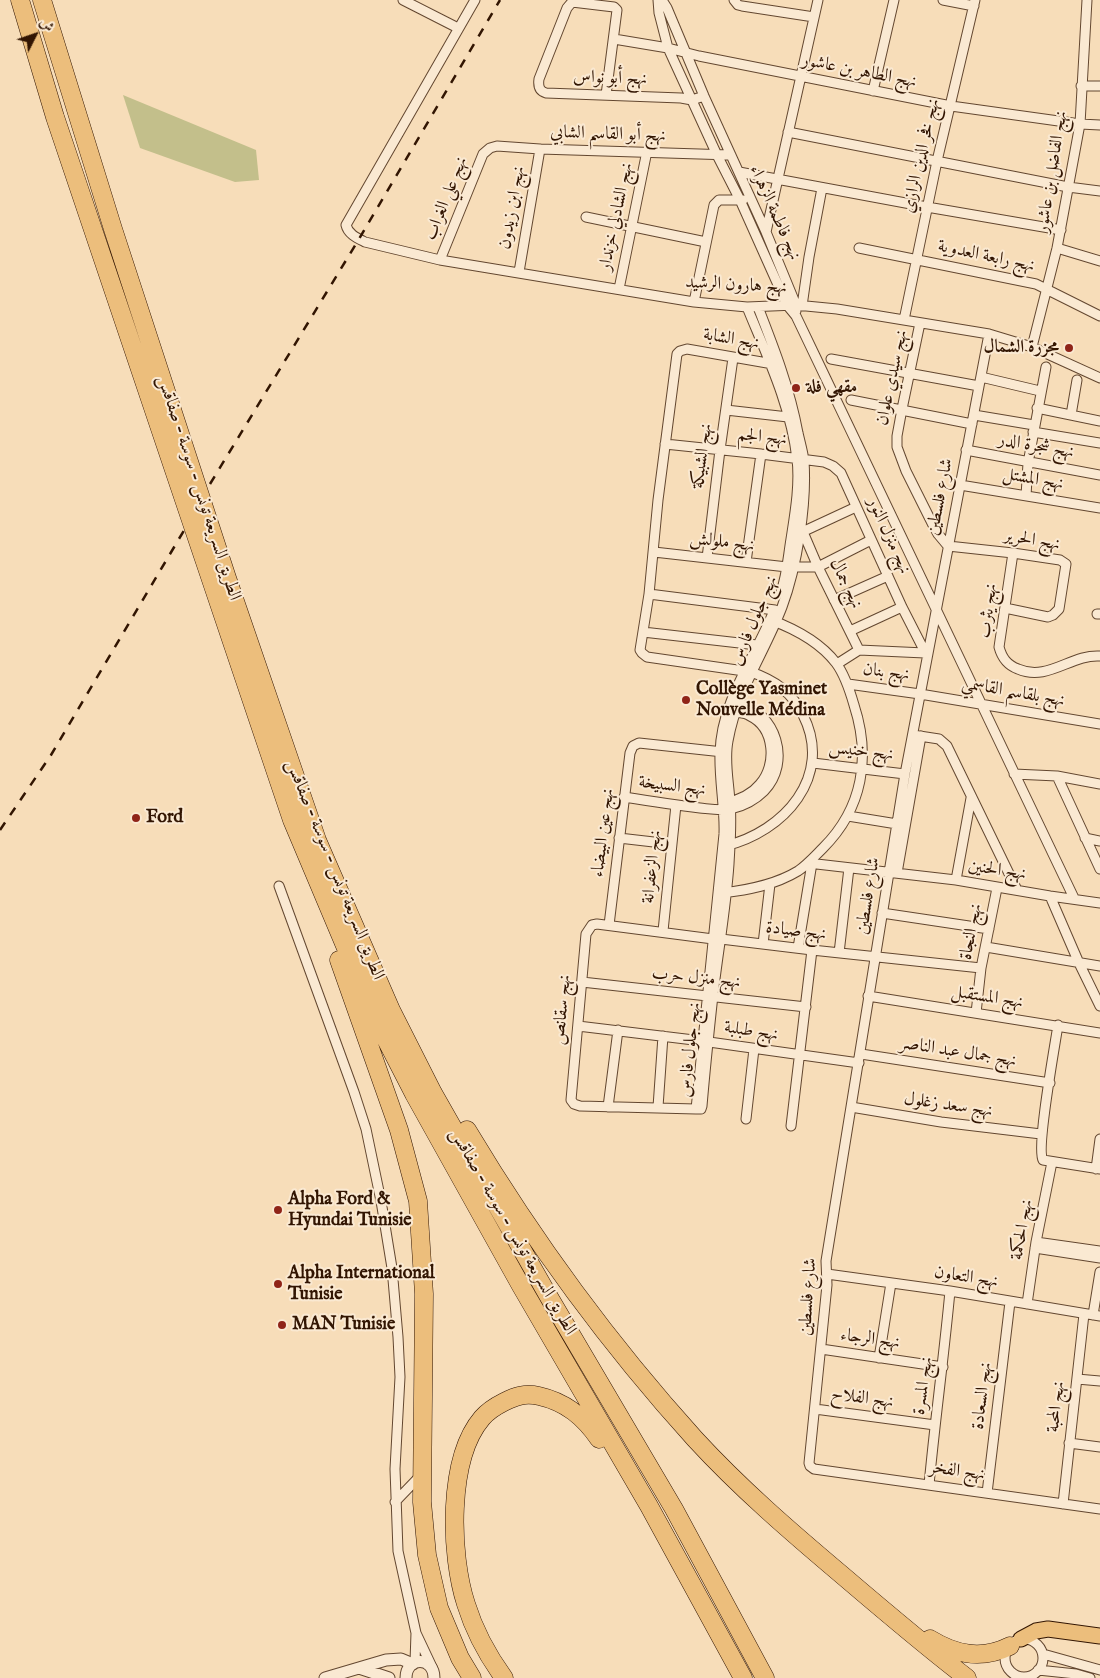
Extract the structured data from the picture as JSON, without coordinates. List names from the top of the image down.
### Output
{
  "streets": {
    "highway": ["الطريق السريعة تونس - سوسة - صفاقس"],
    "street": [
      "نهج الطاهر بن عاشور",
      "نهج أبو نواس",
      "نهج أبو القاسم الشابي",
      "نهج فخر الدين الرازي",
      "نهج الفاضل بن عاشور",
      "نهج علي الغراب",
      "نهج ابن زيدون",
      "نهج فاطمة الزهراء",
      "نهج الشادلي خزندار",
      "نهج رابعة العدوية",
      "نهج هارون الرشيد",
      "نهج الشابة",
      "نهج سيدي علوان",
      "نهج الجم",
      "نهج شجرة الدر",
      "نهج الشبيكة",
      "نهج المشتل",
      "شارع فلسطين",
      "نهج منزل النور",
      "نهج الحرير",
      "نهج ملولش",
      "نهج جمال",
      "نهج يثرب",
      "نهج جلول فارس",
      "نهج بنان",
      "نهج بلقاسم القاسمي",
      "نهج خنيس",
      "نهج السبيخة",
      "نهج عين البيضاء",
      "نهج الزعفرانة",
      "نهج الحنين",
      "نهج صيادة",
      "نهج النجاة",
      "نهج منزل حرب",
      "نهج المستقبل",
      "نهج سقانص",
      "نهج طبلبة",
      "نهج جمال عبد الناصر",
      "نهج سعد زغلول",
      "نهج الحكمة",
      "نهج التعاون",
      "نهج الرجاء",
      "نهج المسرة",
      "نهج السعادة",
      "نهج الفلاح",
      "نهج المحبة",
      "نهج الفخر"
    ]
  },
  "crossings": [
    ["نهج الطاهر بن عاشور", "نهج أبو نواس"],
    ["نهج الطاهر بن عاشور", "نهج فخر الدين الرازي"],
    ["نهج الطاهر بن عاشور", "نهج الفاضل بن عاشور"],
    ["نهج الطاهر بن عاشور", "نهج فاطمة الزهراء"],
    ["نهج أبو نواس", "نهج فاطمة الزهراء"],
    ["نهج أبو القاسم الشابي", "نهج علي الغراب"],
    ["نهج أبو القاسم الشابي", "نهج ابن زيدون"],
    ["نهج أبو القاسم الشابي", "نهج فاطمة الزهراء"],
    ["نهج أبو القاسم الشابي", "نهج الشادلي خزندار"],
    ["نهج فخر الدين الرازي", "نهج رابعة العدوية"],
    ["نهج فخر الدين الرازي", "نهج هارون الرشيد"],
    ["نهج الفاضل بن عاشور", "نهج رابعة العدوية"],
    ["نهج الفاضل بن عاشور", "نهج هارون الرشيد"],
    ["نهج علي الغراب", "نهج هارون الرشيد"],
    ["نهج ابن زيدون", "نهج هارون الرشيد"],
    ["نهج فاطمة الزهراء", "نهج هارون الرشيد"],
    ["نهج فاطمة الزهراء", "شارع فلسطين"],
    ["نهج الشادلي خزندار", "نهج هارون الرشيد"],
    ["نهج هارون الرشيد", "نهج سيدي علوان"],
    ["نهج هارون الرشيد", "شارع فلسطين"],
    ["نهج هارون الرشيد", "نهج جلول فارس"],
    ["نهج الشابة", "نهج الجم"],
    ["نهج الشابة", "نهج الشبيكة"],
    ["نهج الشابة", "نهج جلول فارس"],
    ["نهج سيدي علوان", "شارع فلسطين"],
    ["نهج سيدي علوان", "نهج الحرير"],
    ["نهج الجم", "نهج الشبيكة"],
    ["نهج الجم", "نهج منزل النور"],
    ["نهج الجم", "نهج جلول فارس"],
    ["نهج شجرة الدر", "شارع فلسطين"],
    ["نهج الشبيكة", "نهج ملولش"],
    ["نهج المشتل", "شارع فلسطين"],
    ["شارع فلسطين", "نهج منزل النور"],
    ["شارع فلسطين", "نهج الحرير"],
    ["شارع فلسطين", "نهج بنان"],
    ["شارع فلسطين", "نهج بلقاسم القاسمي"],
    ["شارع فلسطين", "نهج خنيس"],
    ["شارع فلسطين", "نهج الحنين"],
    ["شارع فلسطين", "نهج صيادة"],
    ["شارع فلسطين", "نهج المستقبل"],
    ["شارع فلسطين", "نهج طبلبة"],
    ["شارع فلسطين", "نهج جمال عبد الناصر"],
    ["شارع فلسطين", "نهج سعد زغلول"],
    ["شارع فلسطين", "نهج التعاون"],
    ["شارع فلسطين", "نهج الرجاء"],
    ["شارع فلسطين", "نهج الفلاح"],
    ["شارع فلسطين", "نهج الفخر"],
    ["نهج منزل النور", "نهج جلول فارس"],
    ["نهج الحرير", "نهج يثرب"],
    ["نهج ملولش", "نهج جمال"],
    ["نهج ملولش", "نهج جلول فارس"],
    ["نهج جمال", "نهج جلول فارس"],
    ["نهج جلول فارس", "نهج السبيخة"],
    ["نهج جلول فارس", "نهج عين البيضاء"],
    ["نهج جلول فارس", "نهج صيادة"],
    ["نهج جلول فارس", "نهج منزل حرب"],
    ["نهج جلول فارس", "نهج طبلبة"],
    ["نهج بنان", "نهج بلقاسم القاسمي"],
    ["نهج السبيخة", "نهج عين البيضاء"],
    ["نهج السبيخة", "نهج الزعفرانة"],
    ["نهج عين البيضاء", "نهج صيادة"],
    ["نهج الزعفرانة", "نهج صيادة"],
    ["نهج الحنين", "نهج النجاة"],
    ["نهج صيادة", "نهج النجاة"],
    ["نهج صيادة", "نهج سقانص"],
    ["نهج النجاة", "نهج المستقبل"],
    ["نهج منزل حرب", "نهج سقانص"],
    ["نهج سقانص", "نهج طبلبة"],
    ["نهج طبلبة", "نهج جمال عبد الناصر"],
    ["نهج الحكمة", "نهج التعاون"],
    ["نهج التعاون", "نهج المسرة"],
    ["نهج التعاون", "نهج السعادة"],
    ["نهج التعاون", "نهج المحبة"],
    ["نهج الرجاء", "نهج المسرة"],
    ["نهج المسرة", "نهج الفلاح"],
    ["نهج المسرة", "نهج الفخر"],
    ["نهج السعادة", "نهج الفخر"],
    ["نهج المحبة", "نهج الفخر"]
  ],
  "places": [
    "مجزرة الشمال",
    "مقهي فلة",
    "Collège Yasminet Nouvelle Médina",
    "Ford",
    "Alpha Ford & Hyundai Tunisie",
    "Alpha International Tunisie",
    "MAN Tunisie"
  ],
  "north": "top right"
}
